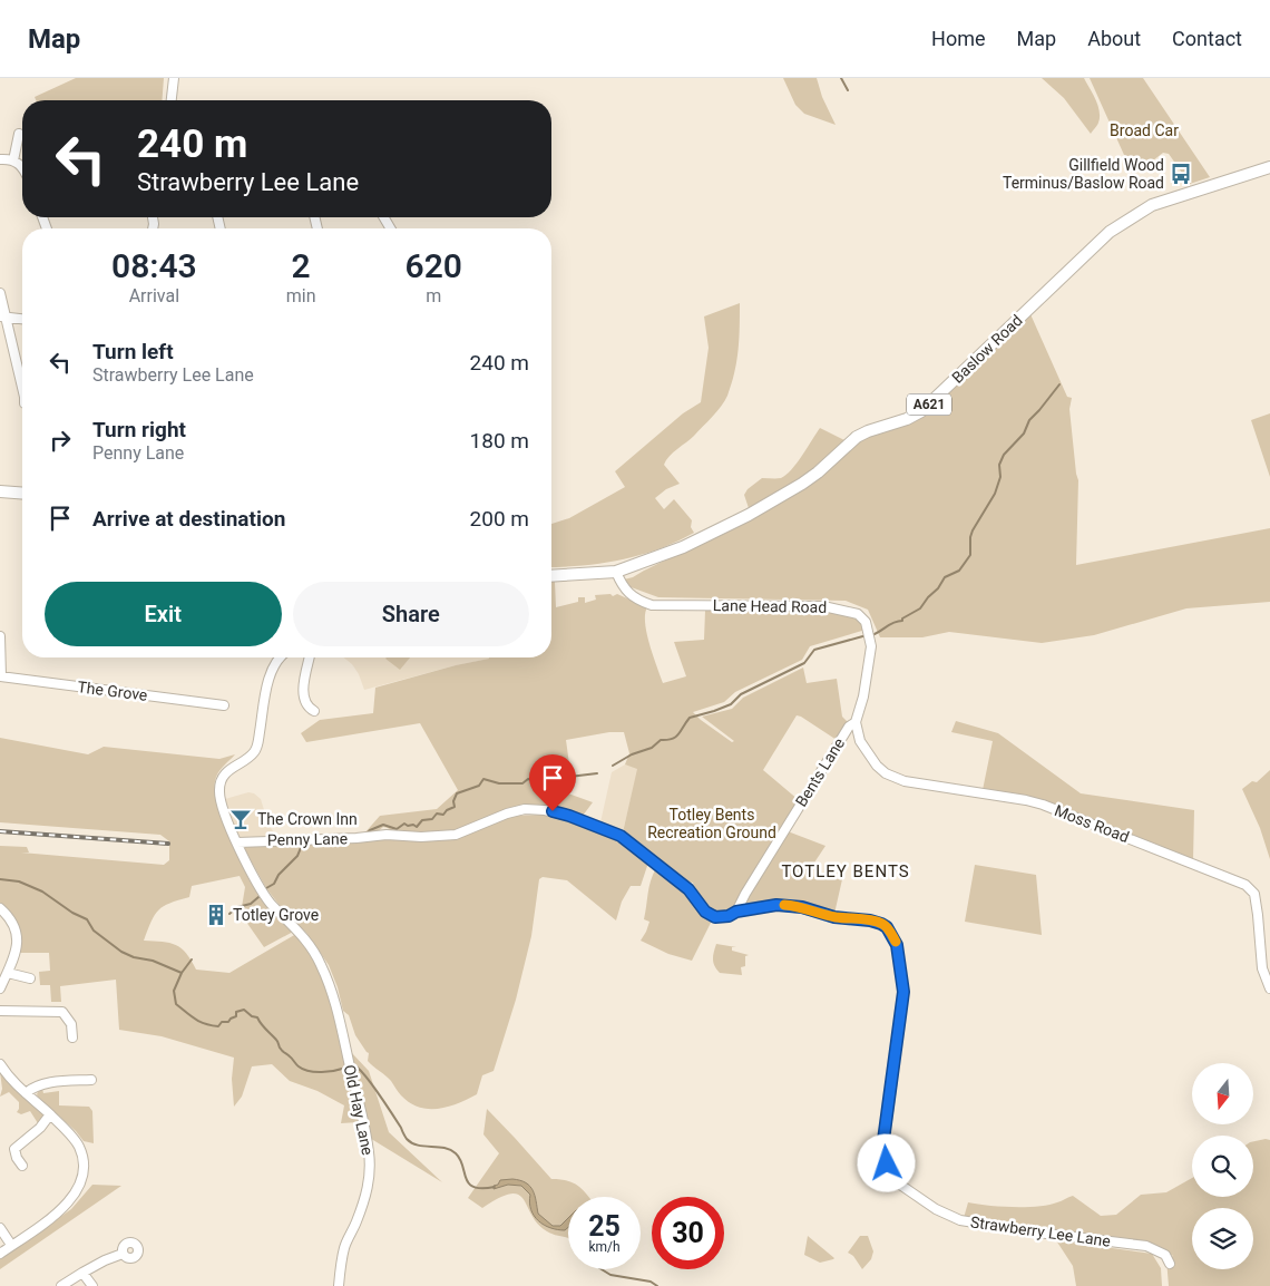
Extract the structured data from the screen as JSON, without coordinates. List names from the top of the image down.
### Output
{
  "streets": {
    "main road": ["Baslow Road", "A621"],
    "street": [
      "Lane Head Road",
      "The Grove",
      "Bents Lane",
      "Moss Road",
      "Penny Lane",
      "Old Hay Lane",
      "Strawberry Lee Lane"
    ]
  },
  "crossings": [
    ["Baslow Road", "Lane Head Road"],
    ["Lane Head Road", "Bents Lane"],
    ["Lane Head Road", "Moss Road"],
    ["Bents Lane", "Moss Road"],
    ["Bents Lane", "Penny Lane"],
    ["Bents Lane", "Strawberry Lee Lane"],
    ["Penny Lane", "Old Hay Lane"],
    ["Penny Lane", "Strawberry Lee Lane"]
  ],
  "districts": ["TOTLEY BENTS"],
  "parks": ["Broad Car", "Totley Bents Recreation Ground"],
  "places": {
    "bus stop": ["Gillfield Wood Terminus/Baslow Road"],
    "bar": ["The Crown Inn"],
    "building": ["Totley Grove"]
  },
  "north": "bottom",
  "page": {
    "header": "Map",
    "nav": [
      "Home",
      "Map",
      "About",
      "Contact"
    ],
    "turn": ["240 m", "Strawberry Lee Lane"],
    "eta": [
      "08:43",
      "Arrival",
      "2",
      "min",
      "620",
      "m"
    ],
    "list": [
      {
        "name": "Turn left",
        "note": "Strawberry Lee Lane",
        "value": "240 m"
      },
      {
        "name": "Turn right",
        "note": "Penny Lane",
        "value": "180 m"
      },
      {
        "name": "Arrive at destination",
        "value": "200 m"
      }
    ],
    "buttons": ["Exit", "Share"],
    "speed": "25 km/h",
    "limit": "30"
  }
}
